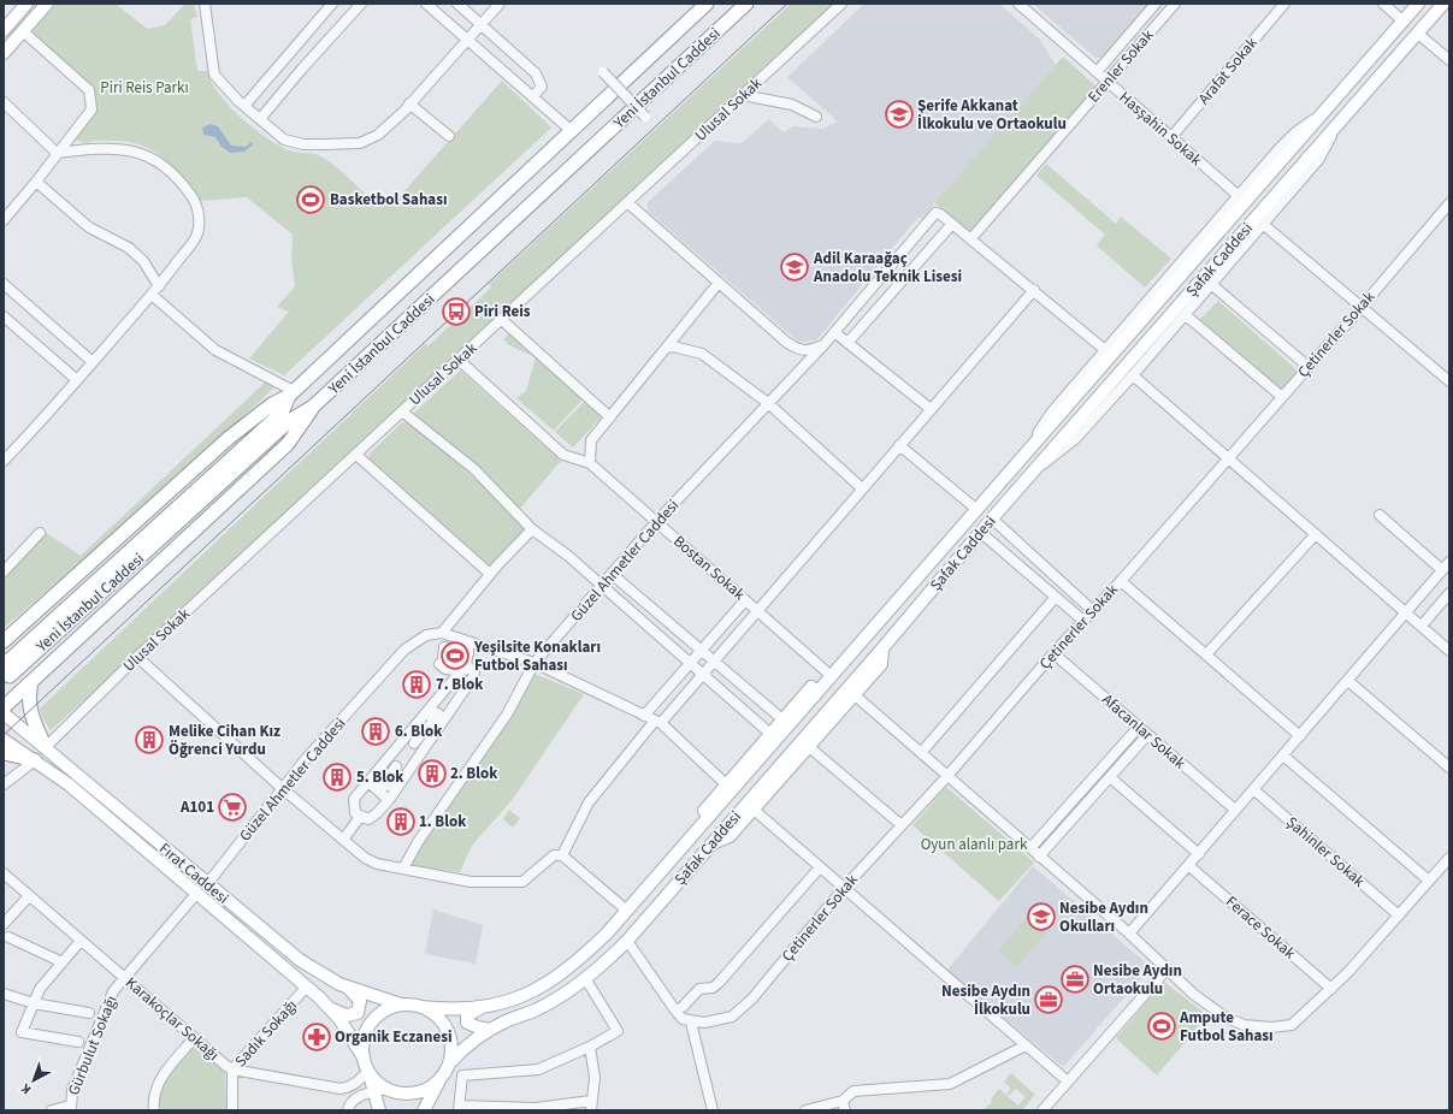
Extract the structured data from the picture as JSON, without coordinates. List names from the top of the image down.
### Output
{
  "streets": {
    "highway": ["Yeni İstanbul Caddesi"],
    "main road": ["Şafak Caddesi", "Fırat Caddesi"],
    "street": [
      "Erenler Sokak",
      "Arafat Sokak",
      "Ulusal Sokak",
      "Hasşahin Sokak",
      "Çetinerler Sokak",
      "Güzel Ahmetler Caddesi",
      "Bostan Sokak",
      "Afacanlar Sokak",
      "Şahinler Sokak",
      "Ferace Sokak",
      "Karakoçlar Sokağı",
      "Sadık Sokağı",
      "Gürbulut Sokağı"
    ]
  },
  "crossings": [
    ["Erenler Sokak", "Hasşahin Sokak"],
    ["Arafat Sokak", "Hasşahin Sokak"],
    ["Ulusal Sokak", "Bostan Sokak"],
    ["Ulusal Sokak", "Fırat Caddesi"],
    ["Şafak Caddesi", "Fırat Caddesi"],
    ["Şafak Caddesi", "Karakoçlar Sokağı"],
    ["Çetinerler Sokak", "Afacanlar Sokak"],
    ["Güzel Ahmetler Caddesi", "Bostan Sokak"],
    ["Güzel Ahmetler Caddesi", "Fırat Caddesi"],
    ["Fırat Caddesi", "Karakoçlar Sokağı"],
    ["Fırat Caddesi", "Sadık Sokağı"],
    ["Fırat Caddesi", "Gürbulut Sokağı"],
    ["Karakoçlar Sokağı", "Sadık Sokağı"],
    ["Karakoçlar Sokağı", "Gürbulut Sokağı"]
  ],
  "parks": ["Piri Reis Parkı", "Oyun alanlı park"],
  "places": {
    "school or university": ["Şerife Akkanat İlkokulu ve Ortaokulu", "Adil Karaağaç Anadolu Teknik Lisesi", "Nesibe Aydın Okulları"],
    "sports": ["Basketbol Sahası", "Yeşilsite Konakları Futbol Sahası", "Ampute Futbol Sahası"],
    "bus stop": ["Piri Reis"],
    "building": [
      "7. Blok",
      "6. Blok",
      "Melike Cihan Kız Öğrenci Yurdu",
      "2. Blok",
      "5. Blok",
      "1. Blok"
    ],
    "supermarket": ["A101"],
    "office": ["Nesibe Aydın Ortaokulu", "Nesibe Aydın İlkokulu"],
    "pharmacy": ["Organik Eczanesi"]
  },
  "north": "bottom left"
}
